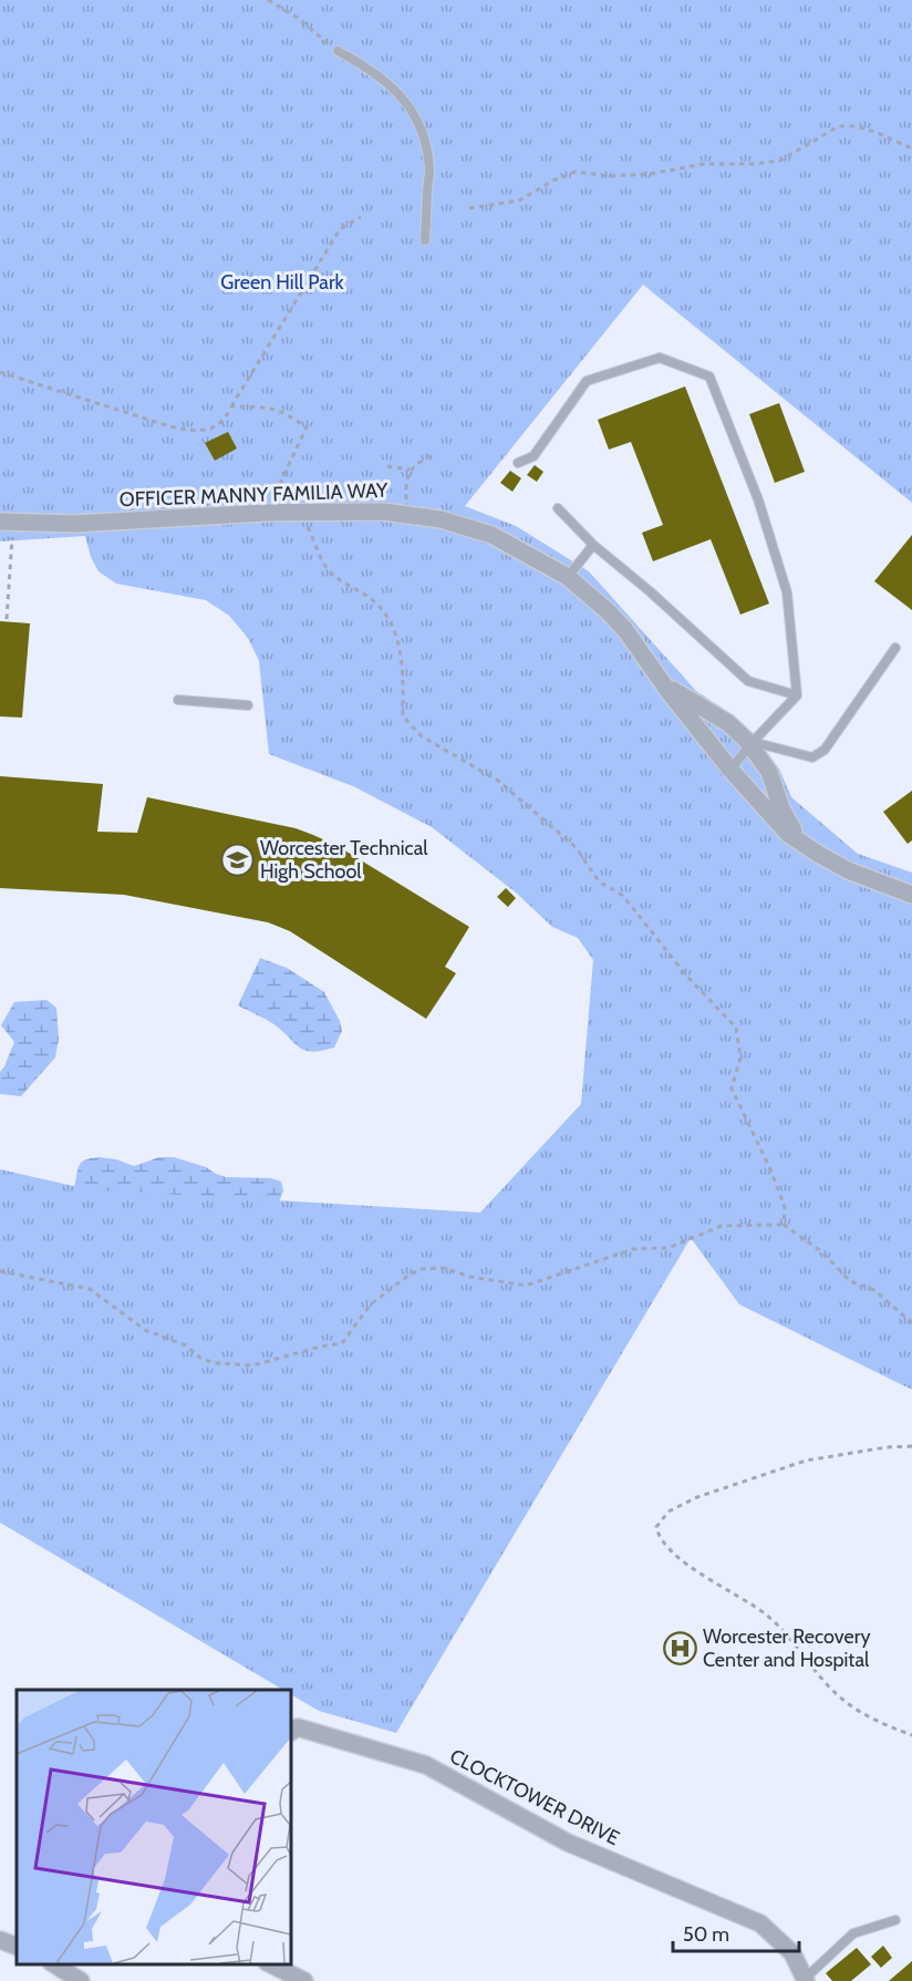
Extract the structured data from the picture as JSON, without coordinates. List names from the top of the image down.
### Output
{
  "streets": {
    "street": ["OFFICER MANNY FAMILIA WAY", "CLOCKTOWER DRIVE"]
  },
  "parks": ["Green Hill Park"],
  "places": {
    "school or university": ["Worcester Technical High School"],
    "hospital": ["Worcester Recovery Center and Hospital"]
  },
  "scale_bar": "50 m"
}
